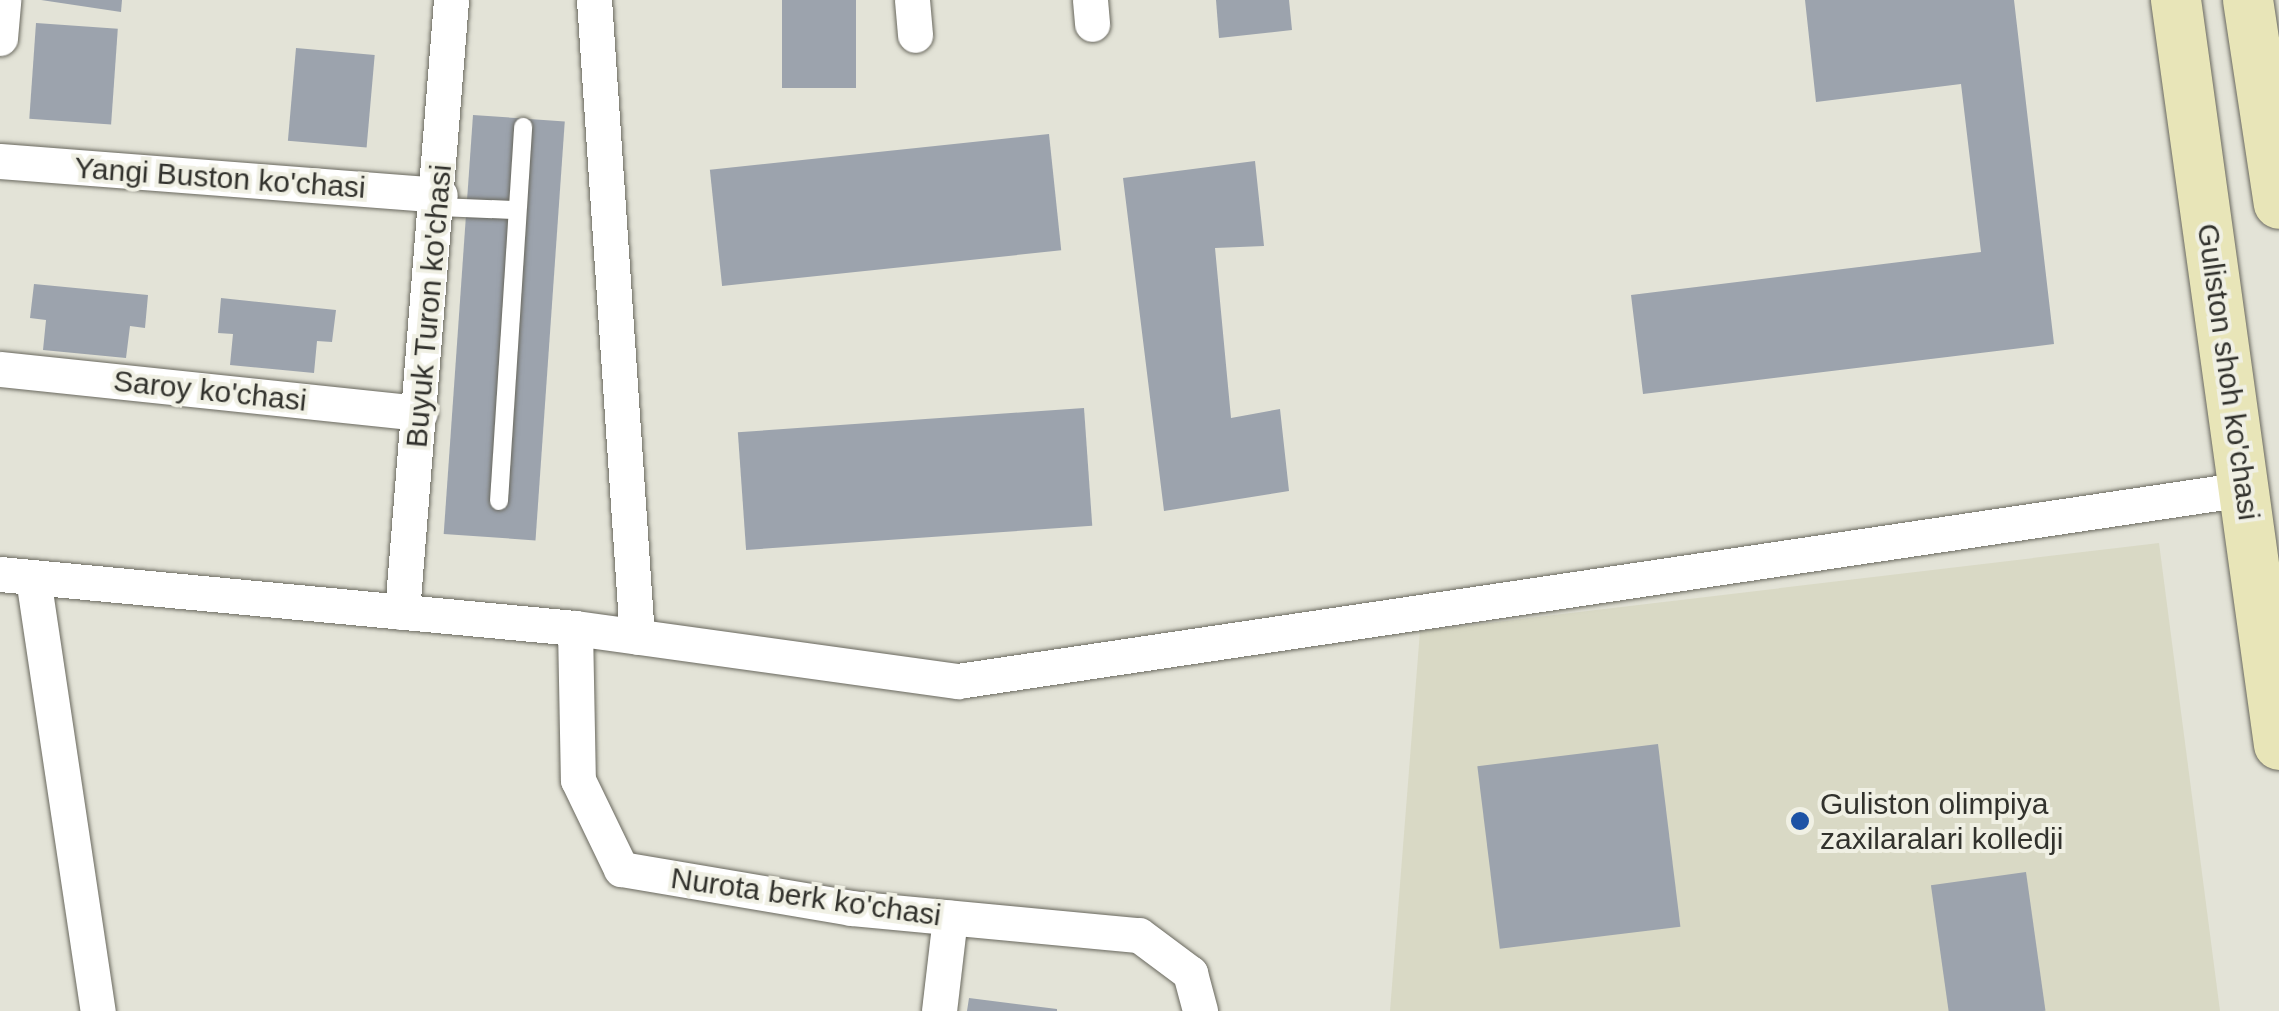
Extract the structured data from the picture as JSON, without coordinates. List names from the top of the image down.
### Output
{
  "streets": {
    "main road": ["Guliston shoh ko'chasi"],
    "street": [
      "Yangi Buston ko'chasi",
      "Buyuk Turon ko'chasi",
      "Saroy ko'chasi",
      "Nurota berk ko'chasi"
    ]
  },
  "crossings": [
    ["Yangi Buston ko'chasi", "Buyuk Turon ko'chasi"],
    ["Buyuk Turon ko'chasi", "Saroy ko'chasi"]
  ],
  "places": ["Guliston olimpiya zaxilaralari kolledji"]
}
